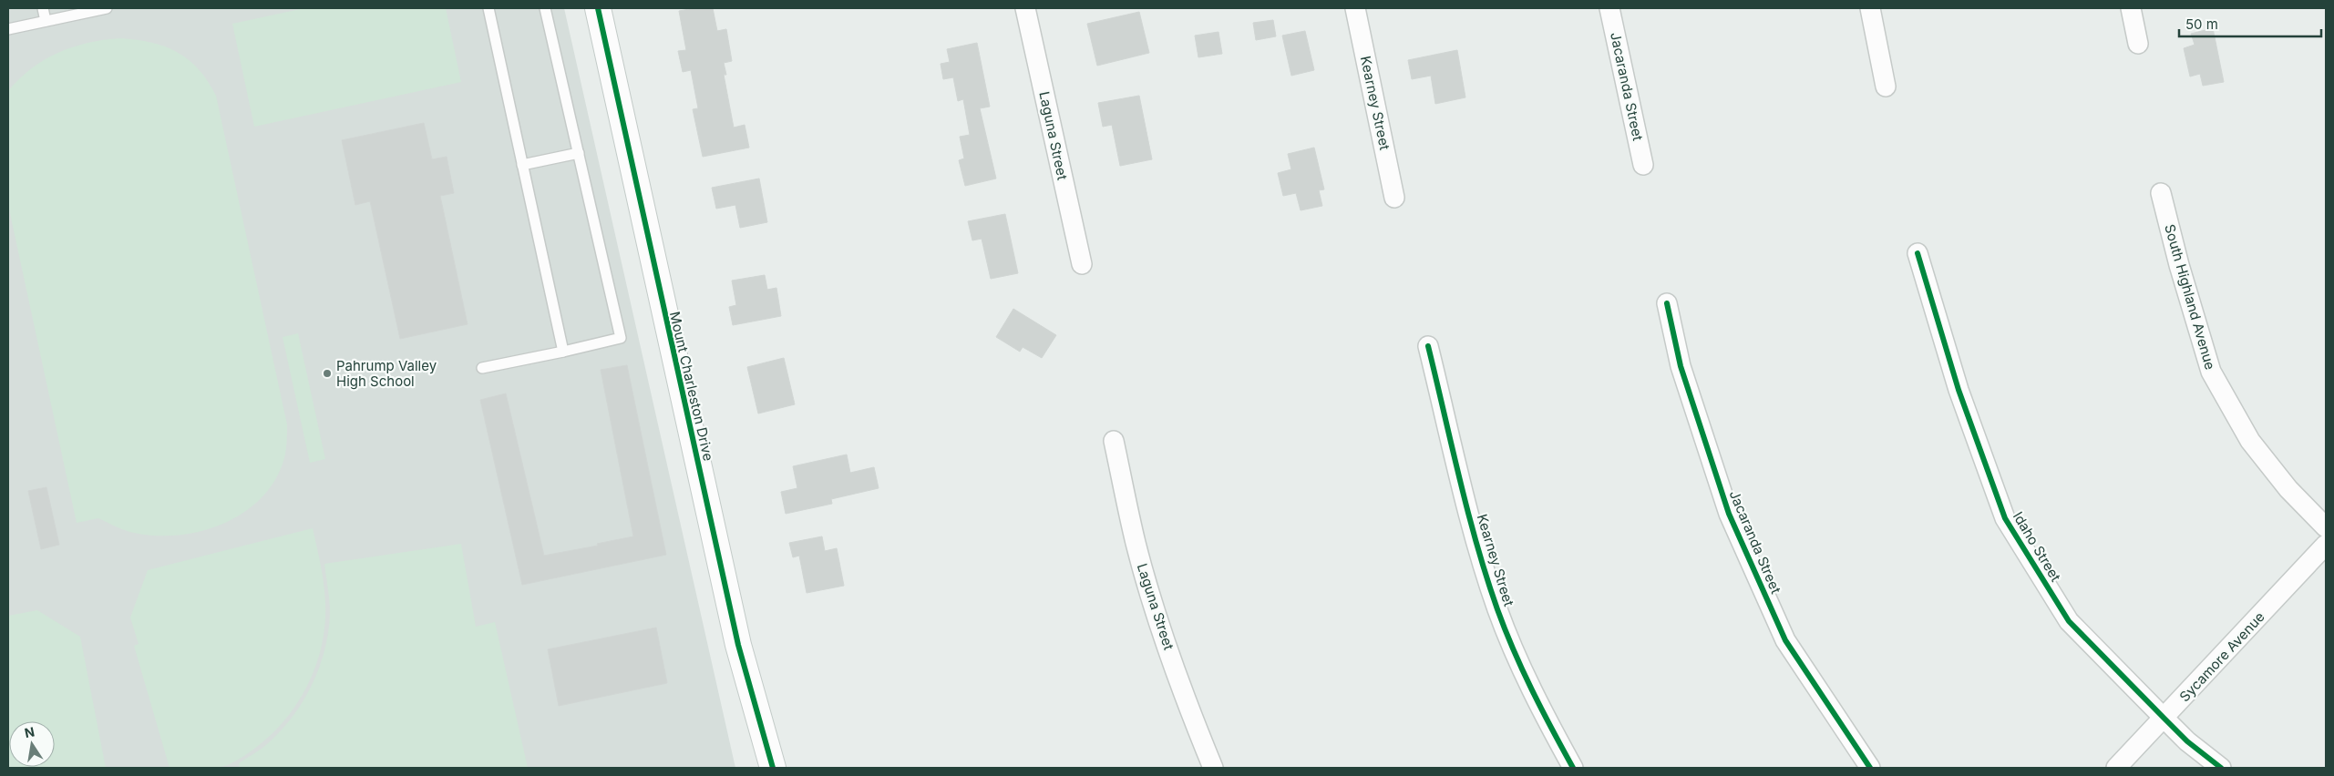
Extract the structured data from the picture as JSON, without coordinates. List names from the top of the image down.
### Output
{
  "streets": {
    "street": [
      "Jacaranda Street",
      "Kearney Street",
      "Laguna Street",
      "South Highland Avenue",
      "Mount Charleston Drive",
      "Idaho Street",
      "Sycamore Avenue"
    ]
  },
  "crossings": [
    ["Idaho Street", "Sycamore Avenue"]
  ],
  "places": ["Pahrump Valley High School"],
  "scale_bar": "50 m",
  "north": "top"
}
